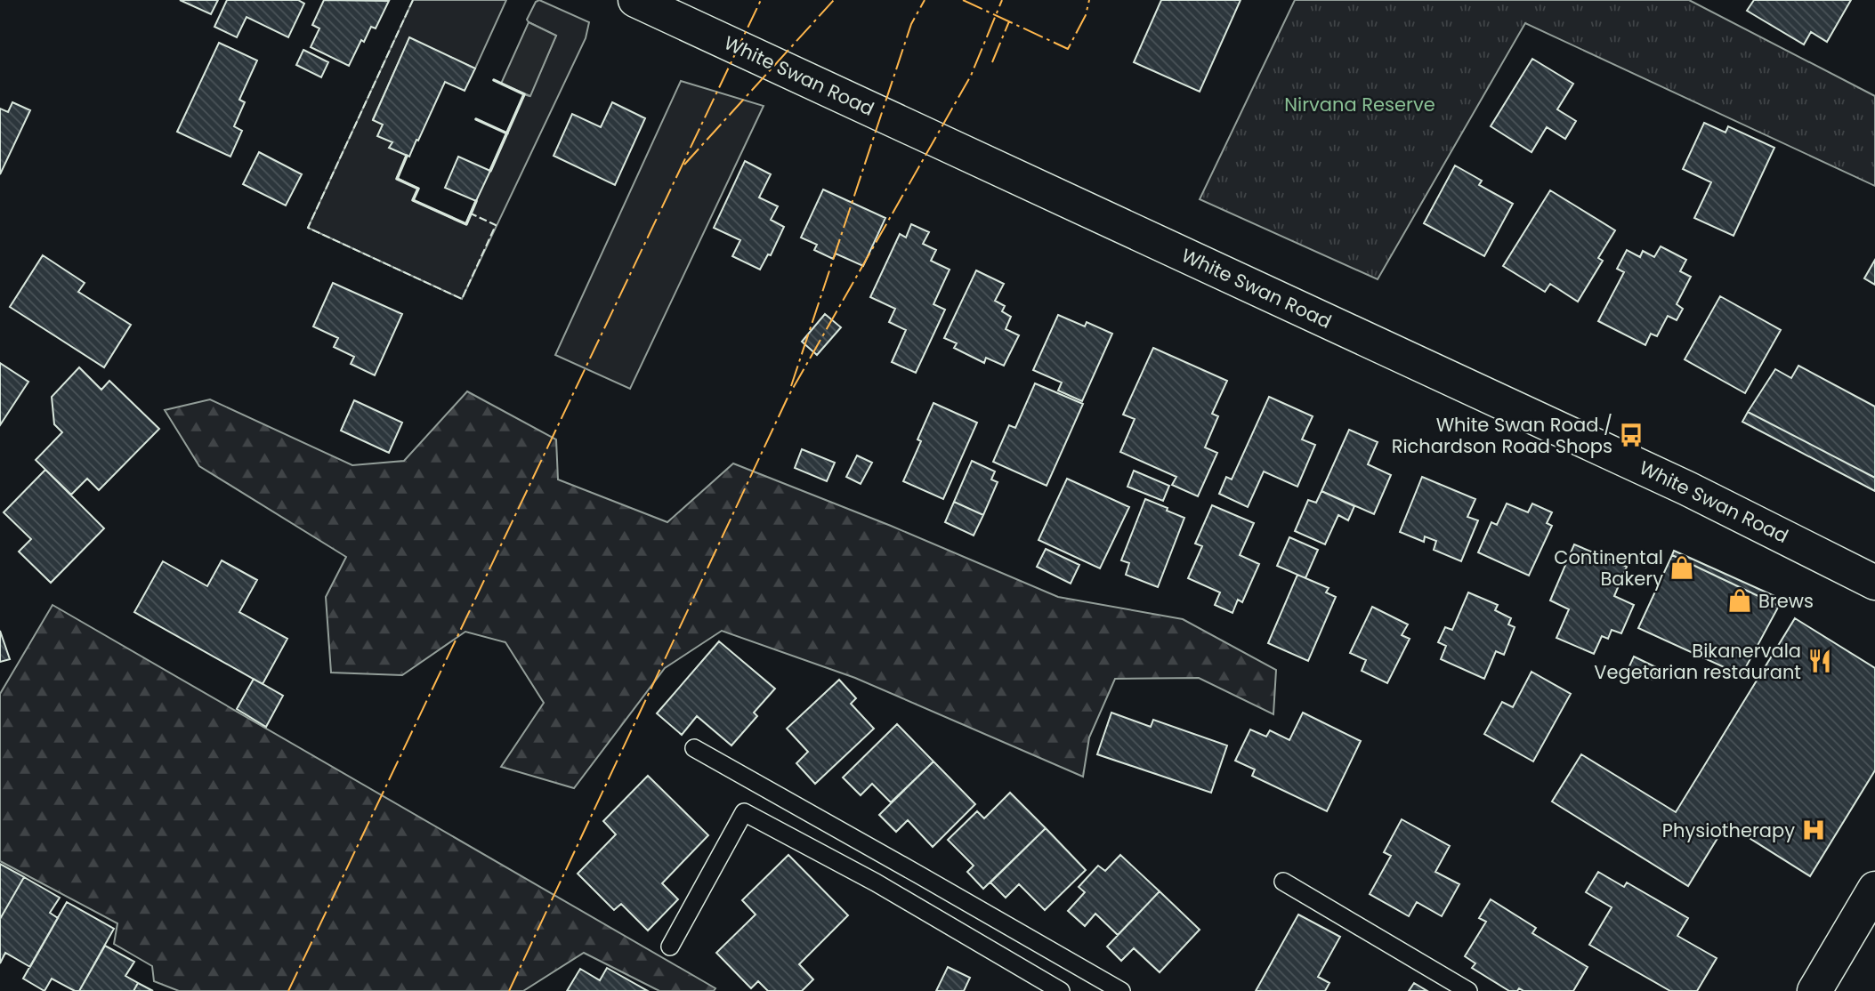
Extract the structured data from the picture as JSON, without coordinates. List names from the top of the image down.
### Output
{
  "streets": {
    "main road": ["White Swan Road"]
  },
  "parks": ["Nirvana Reserve"],
  "places": {
    "bus stop": ["White Swan Road / Richardson Road Shops"],
    "shop": ["Continental Bakery", "Brews"],
    "restaurant": ["Bikanervala Vegetarian restaurant"],
    "hospital": ["Physiotherapy"]
  }
}
